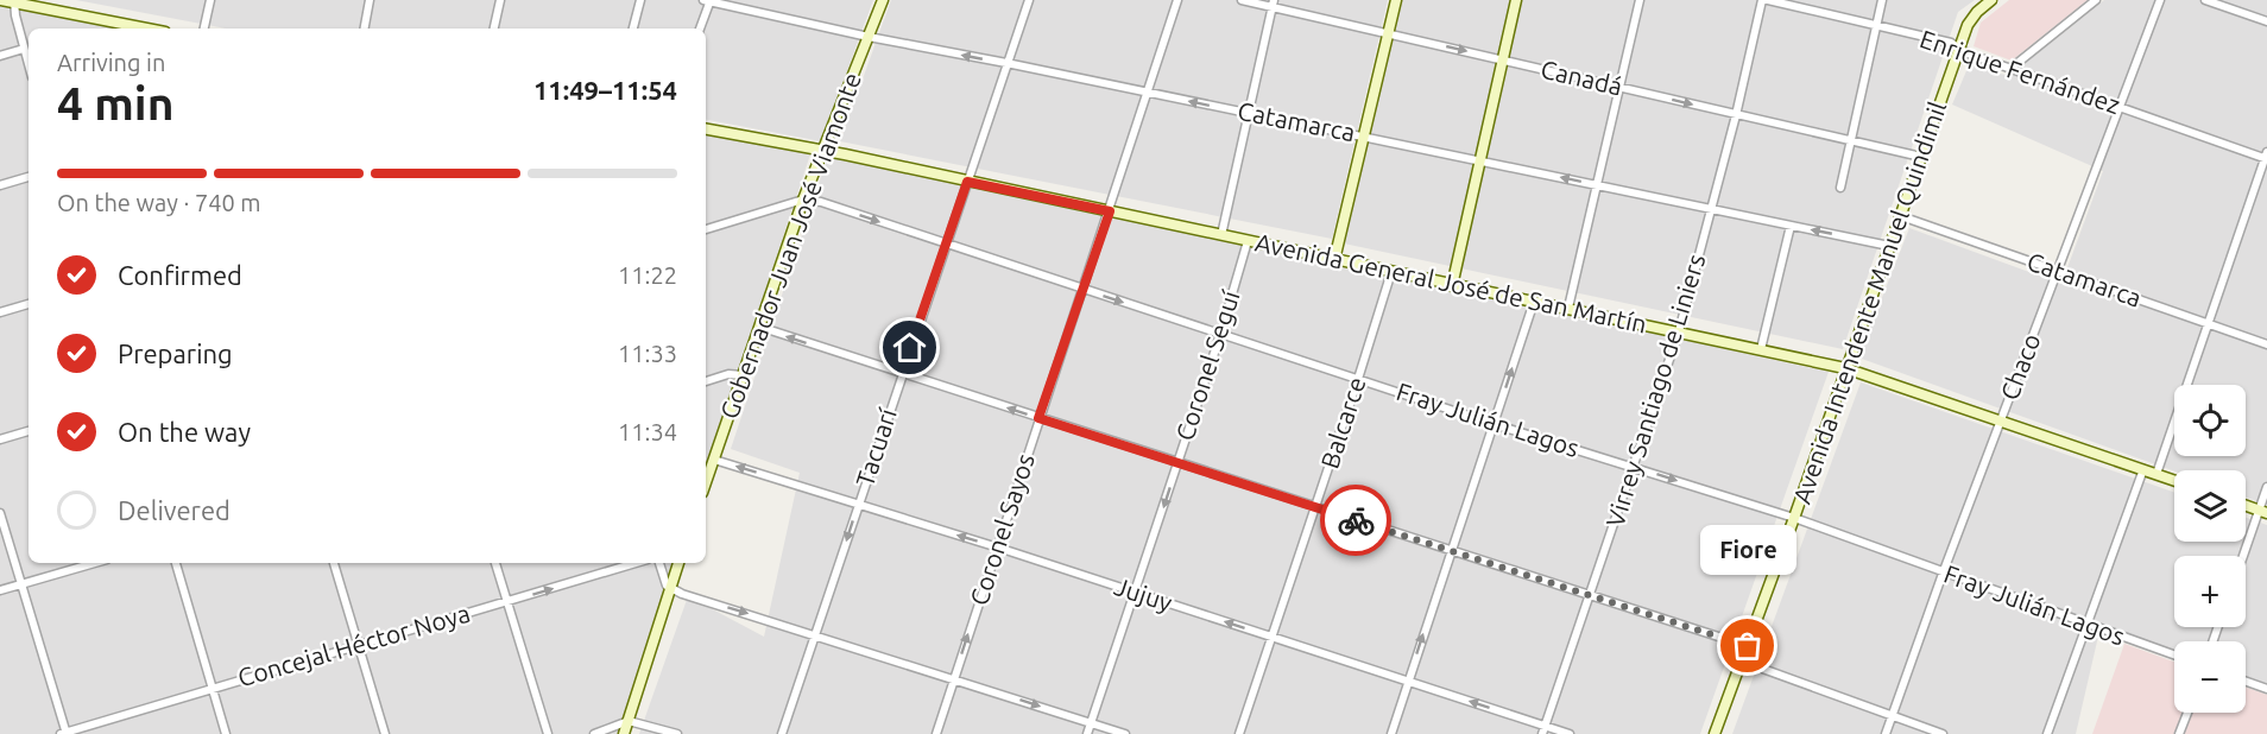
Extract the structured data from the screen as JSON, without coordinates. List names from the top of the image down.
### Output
{
  "streets": {
    "street": [
      "Enrique Fernández",
      "Canadá",
      "Catamarca",
      "Gobernador Juan José Viamonte",
      "Avenida General José de San Martín",
      "Avenida Intendente Manuel Quindimil",
      "Coronel Seguí",
      "Chaco",
      "Virrey Santiago de Liniers",
      "Fray Julián Lagos",
      "Balcarce",
      "Tacuarí",
      "Coronel Sayos",
      "Jujuy",
      "Concejal Héctor Noya"
    ]
  },
  "crossings": [
    ["Enrique Fernández", "Avenida Intendente Manuel Quindimil"],
    ["Enrique Fernández", "Chaco"],
    ["Enrique Fernández", "Virrey Santiago de Liniers"],
    ["Canadá", "Avenida Intendente Manuel Quindimil"],
    ["Canadá", "Virrey Santiago de Liniers"],
    ["Catamarca", "Gobernador Juan José Viamonte"],
    ["Catamarca", "Avenida Intendente Manuel Quindimil"],
    ["Catamarca", "Chaco"],
    ["Catamarca", "Virrey Santiago de Liniers"],
    ["Catamarca", "Tacuarí"],
    ["Catamarca", "Coronel Sayos"],
    ["Gobernador Juan José Viamonte", "Avenida General José de San Martín"],
    ["Gobernador Juan José Viamonte", "Fray Julián Lagos"],
    ["Gobernador Juan José Viamonte", "Jujuy"],
    ["Avenida General José de San Martín", "Avenida Intendente Manuel Quindimil"],
    ["Avenida General José de San Martín", "Coronel Seguí"],
    ["Avenida General José de San Martín", "Chaco"],
    ["Avenida General José de San Martín", "Virrey Santiago de Liniers"],
    ["Avenida General José de San Martín", "Balcarce"],
    ["Avenida General José de San Martín", "Tacuarí"],
    ["Avenida General José de San Martín", "Coronel Sayos"],
    ["Avenida Intendente Manuel Quindimil", "Fray Julián Lagos"],
    ["Coronel Seguí", "Fray Julián Lagos"],
    ["Coronel Seguí", "Jujuy"],
    ["Chaco", "Fray Julián Lagos"],
    ["Virrey Santiago de Liniers", "Fray Julián Lagos"],
    ["Virrey Santiago de Liniers", "Jujuy"],
    ["Fray Julián Lagos", "Balcarce"],
    ["Fray Julián Lagos", "Tacuarí"],
    ["Fray Julián Lagos", "Coronel Sayos"],
    ["Balcarce", "Jujuy"],
    ["Tacuarí", "Jujuy"],
    ["Coronel Sayos", "Jujuy"]
  ],
  "one_way": ["Jujuy"],
  "places": ["Fiore"],
  "page": {
    "heading": ["4 min", "Arriving in", "11:49–11:54"],
    "bar": "On the way · 740 m",
    "list": [
      ["Confirmed", "11:22"],
      ["Preparing", "11:33"],
      ["On the way", "11:34"],
      "Delivered"
    ],
    "map_buttons": ["+", "−"],
    "bubble": "Fiore"
  }
}
